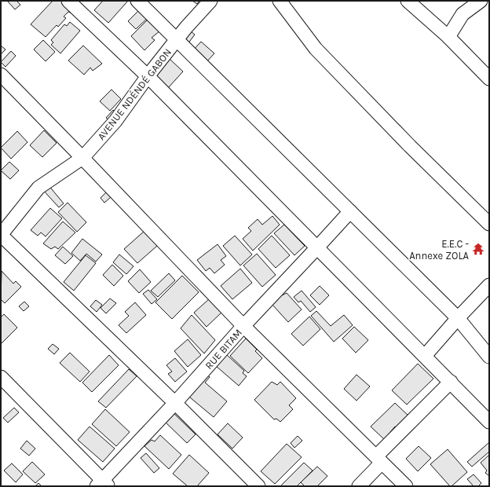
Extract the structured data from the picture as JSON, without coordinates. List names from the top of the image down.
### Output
{
  "streets": {
    "street": ["AVENUE NDÉNDÉ GABON", "RUE BITAM"]
  },
  "places": {
    "temple": ["E.E.C - Annexe ZOLA"]
  }
}
